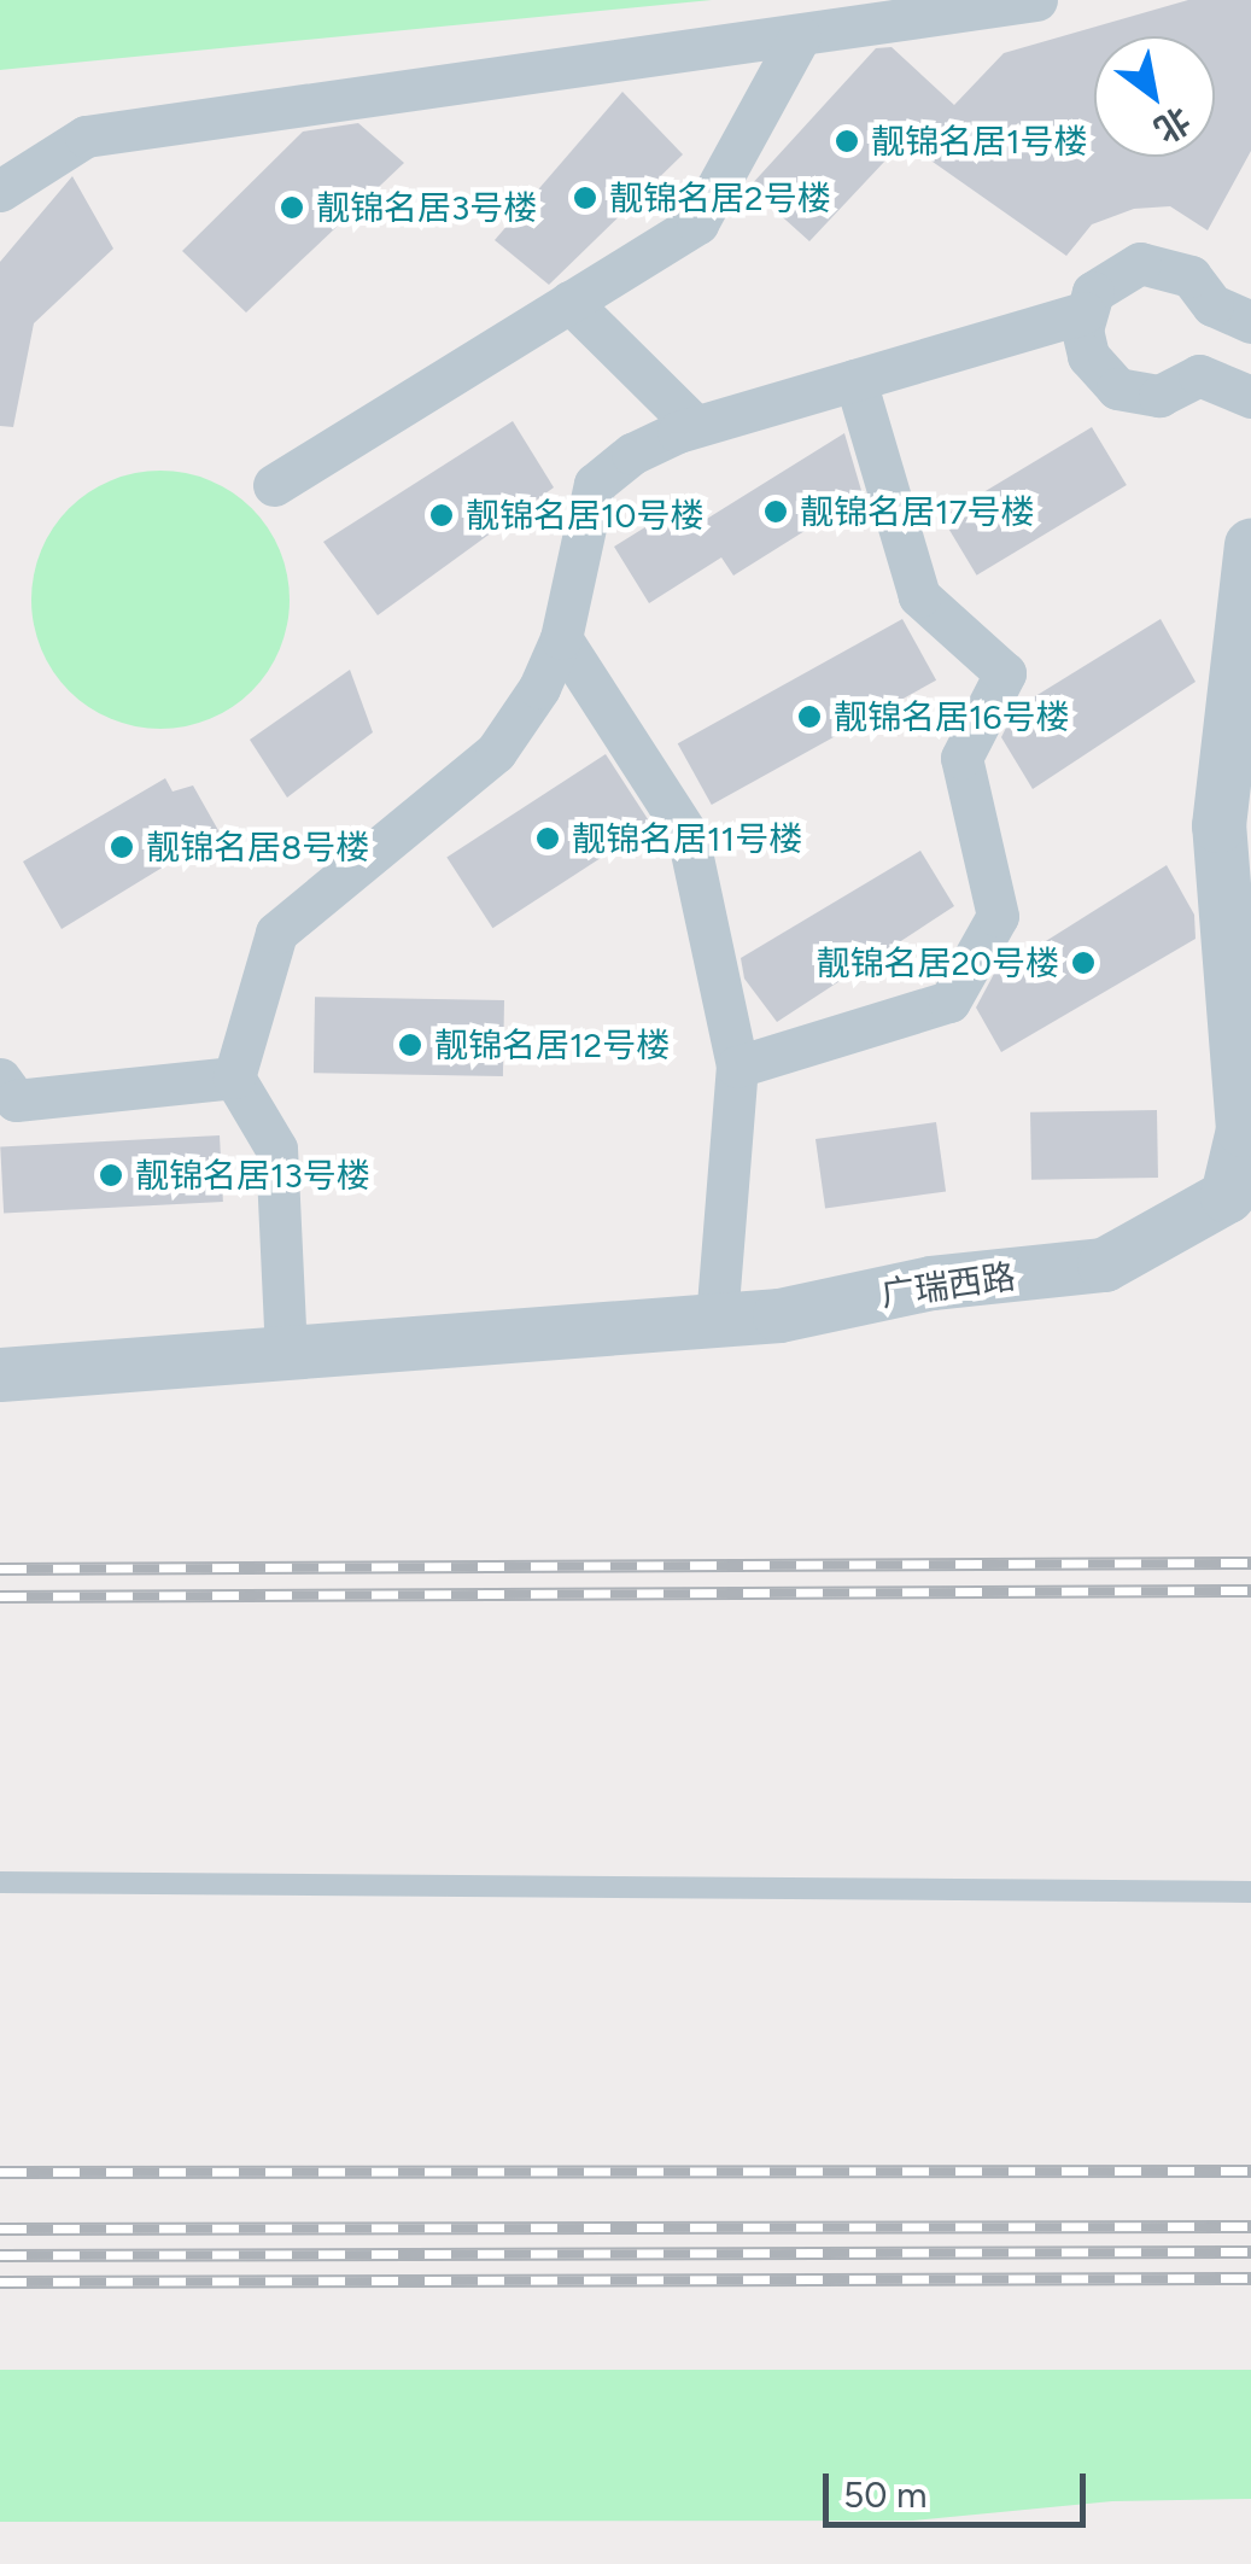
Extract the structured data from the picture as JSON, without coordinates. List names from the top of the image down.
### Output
{
  "streets": {
    "street": ["广瑞西路"]
  },
  "places": [
    "靓锦名居1号楼",
    "靓锦名居2号楼",
    "靓锦名居3号楼",
    "靓锦名居17号楼",
    "靓锦名居10号楼",
    "靓锦名居16号楼",
    "靓锦名居11号楼",
    "靓锦名居8号楼",
    "靓锦名居20号楼",
    "靓锦名居12号楼",
    "靓锦名居13号楼"
  ],
  "scale_bar": "50 m",
  "north": "bottom right"
}
